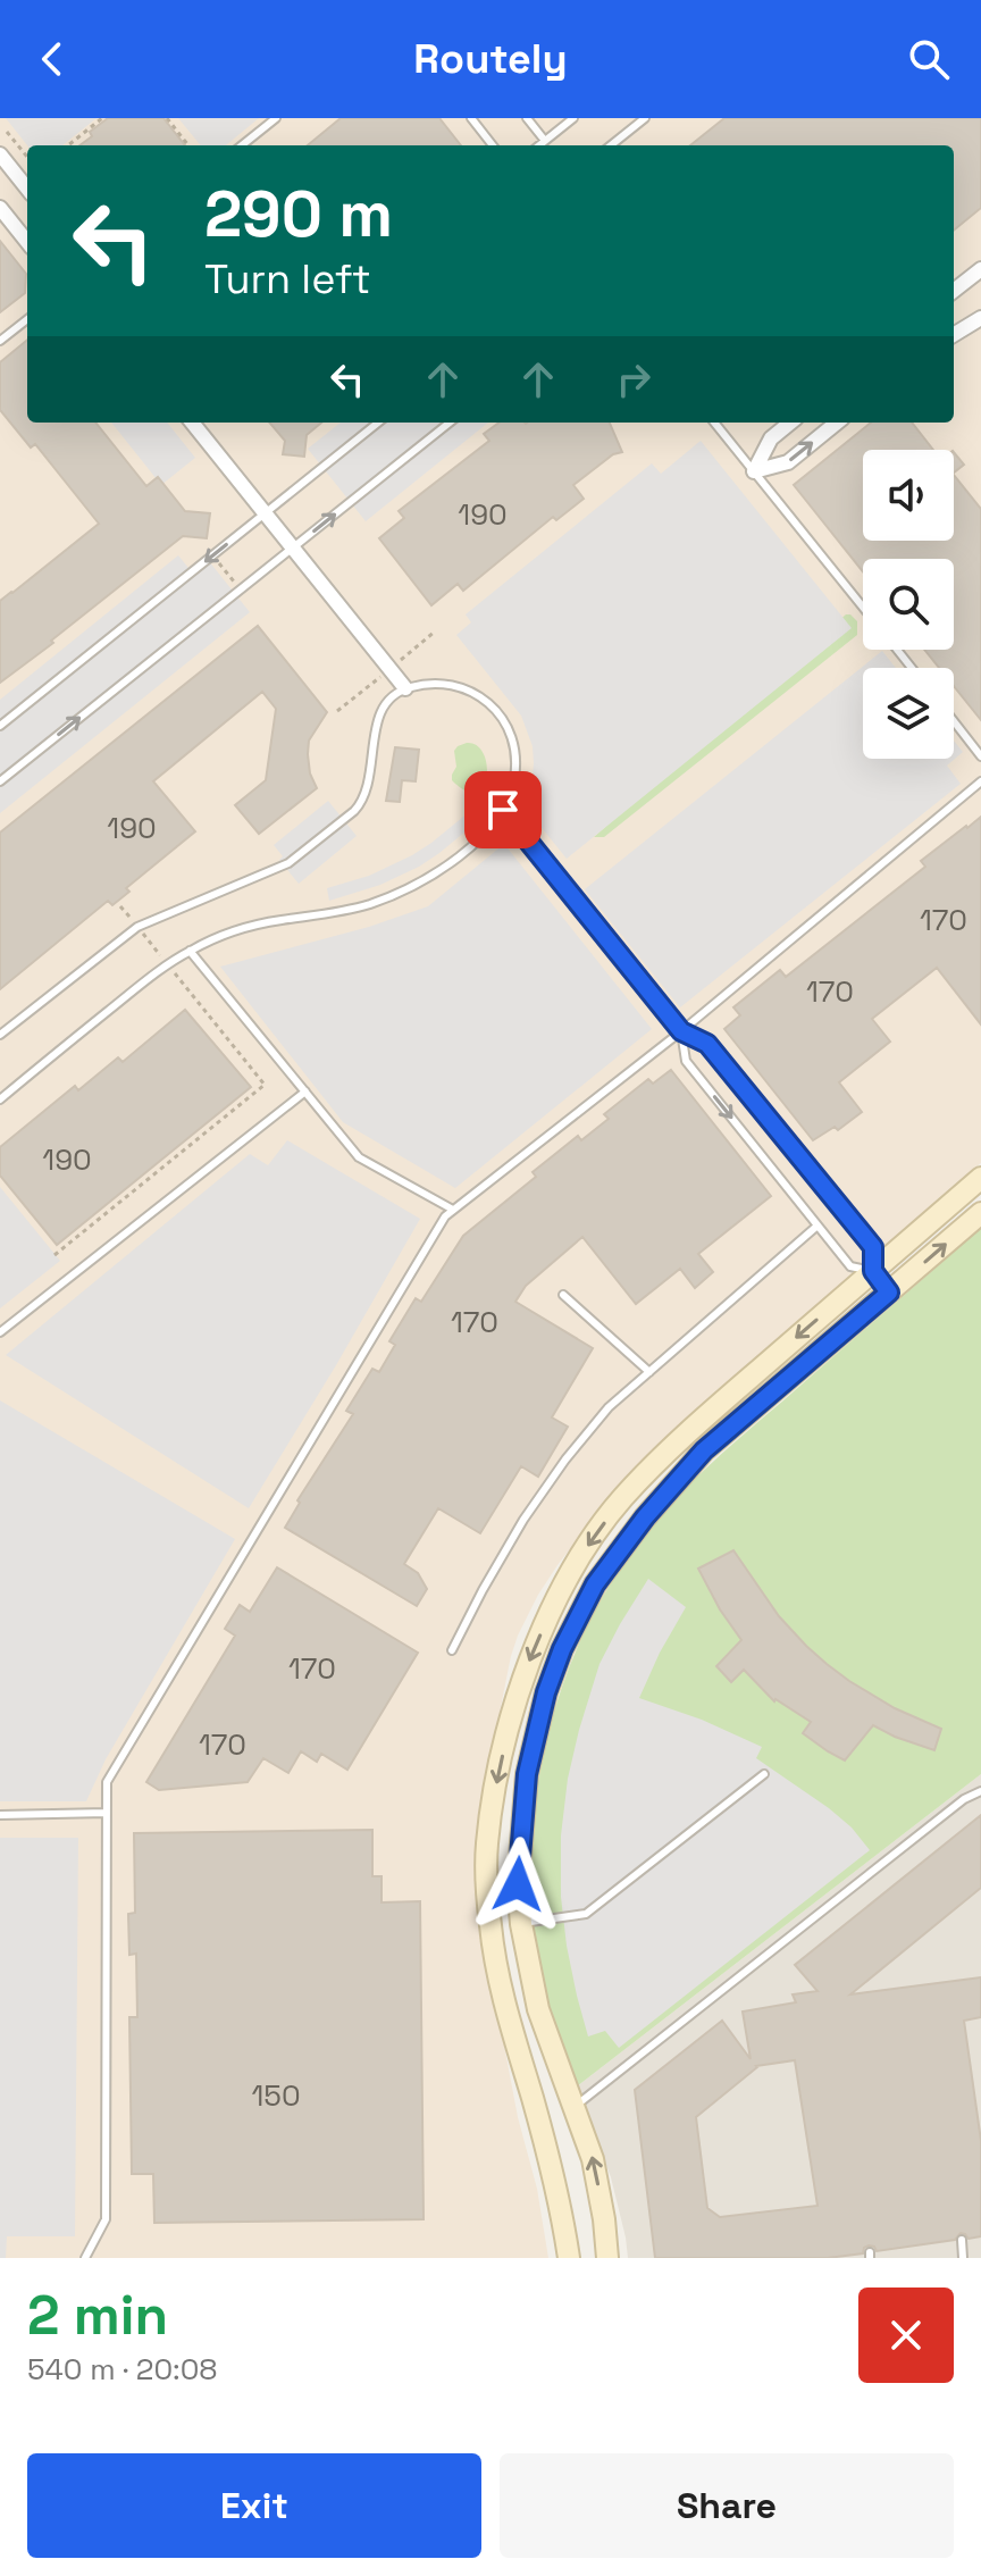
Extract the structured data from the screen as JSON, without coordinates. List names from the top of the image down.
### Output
{
  "house_numbers": [
    "190",
    "190",
    "170",
    "170",
    "190",
    "170",
    "170",
    "170",
    "150"
  ],
  "page": {
    "header": "Routely",
    "turn": ["290 m", "Turn left"],
    "heading": ["2 min", "540 m · 20:08"],
    "buttons": ["Exit", "Share"]
  }
}
